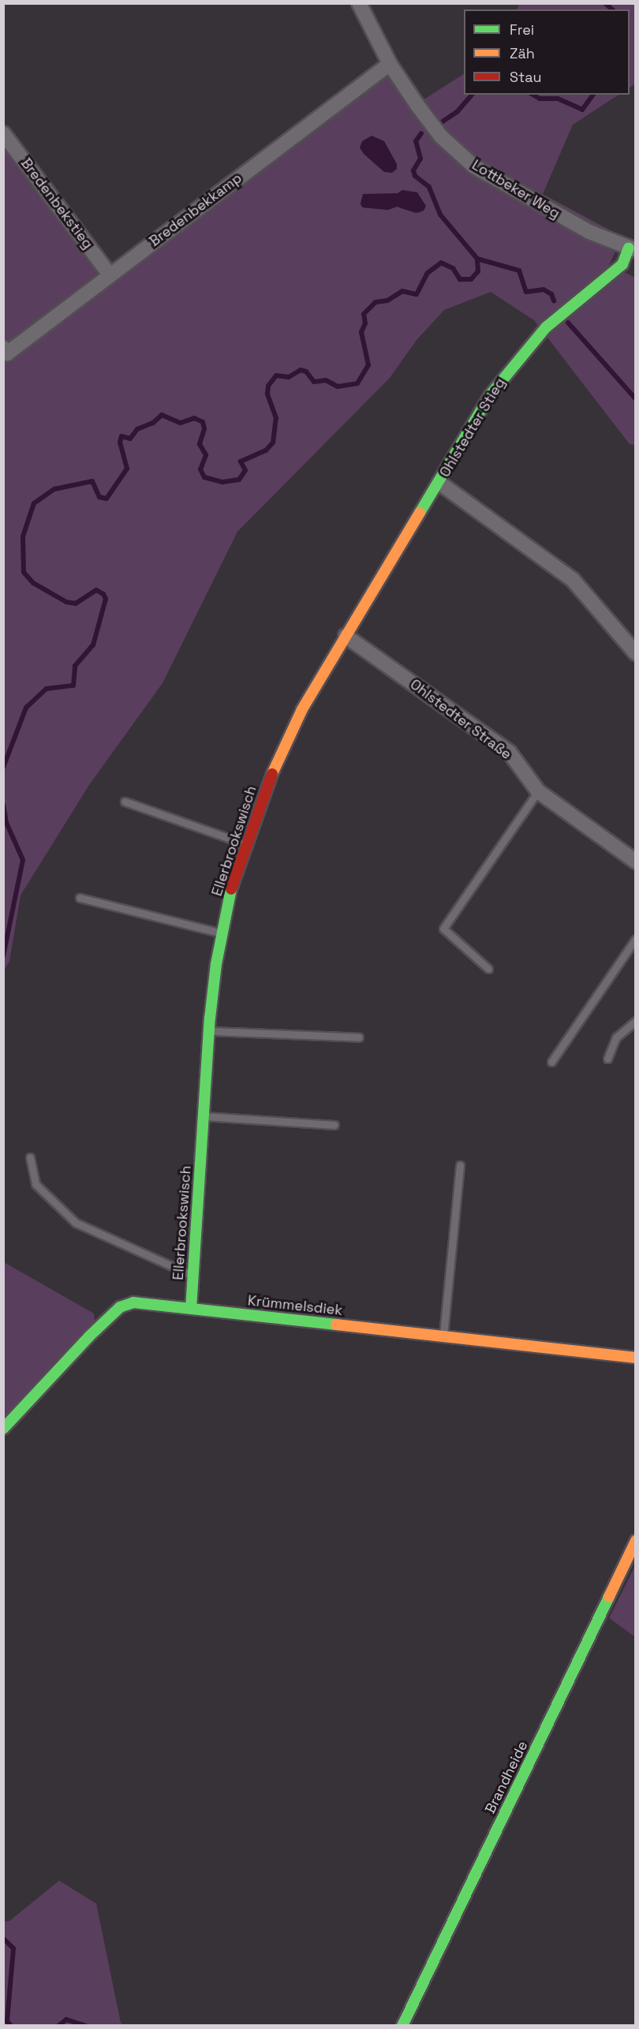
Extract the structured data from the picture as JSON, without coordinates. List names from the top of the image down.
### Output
{
  "streets": {
    "street": [
      "Lottbeker Weg",
      "Bredenbekstieg",
      "Bredenbekkamp",
      "Ohlstedter Stieg",
      "Ohlstedter Straße",
      "Ellerbrookswisch",
      "Krümmelsdiek",
      "Brandheide"
    ]
  },
  "crossings": [
    ["Lottbeker Weg", "Bredenbekkamp"],
    ["Lottbeker Weg", "Ohlstedter Stieg"],
    ["Bredenbekstieg", "Bredenbekkamp"],
    ["Ohlstedter Stieg", "Ellerbrookswisch"],
    ["Ohlstedter Straße", "Ellerbrookswisch"],
    ["Ellerbrookswisch", "Krümmelsdiek"]
  ],
  "legend": ["Frei", "Zäh", "Stau"]
}
